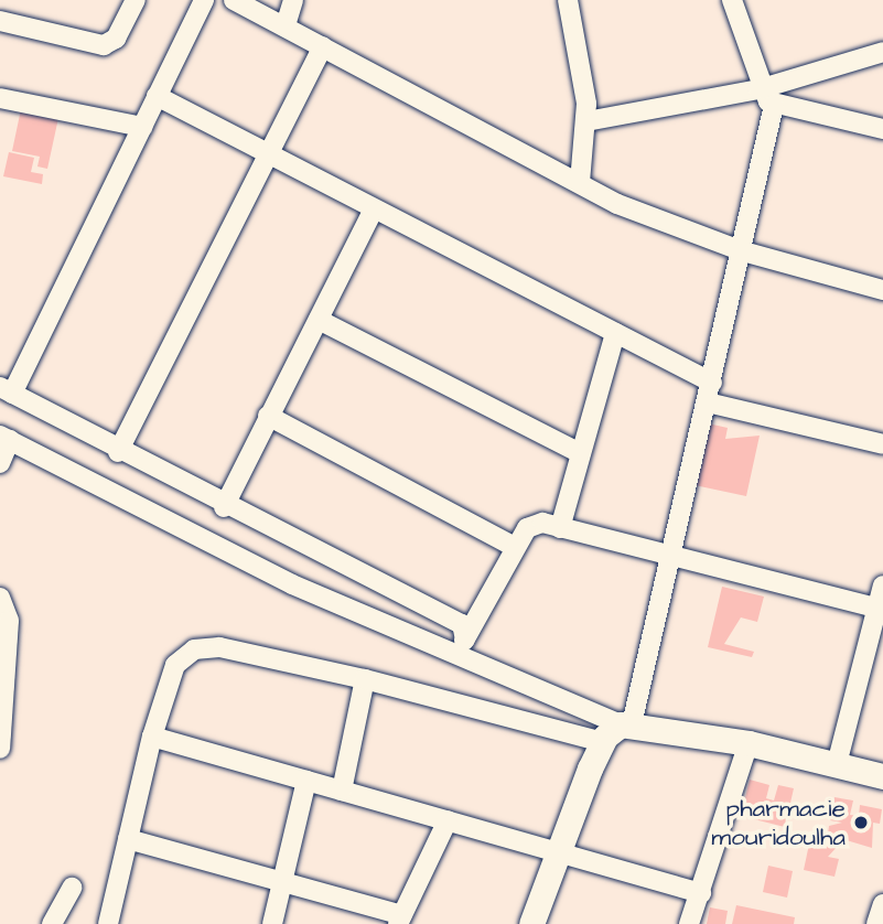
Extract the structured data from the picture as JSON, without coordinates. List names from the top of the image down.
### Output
{
  "places": ["pharmacie mouridoulha"]
}
